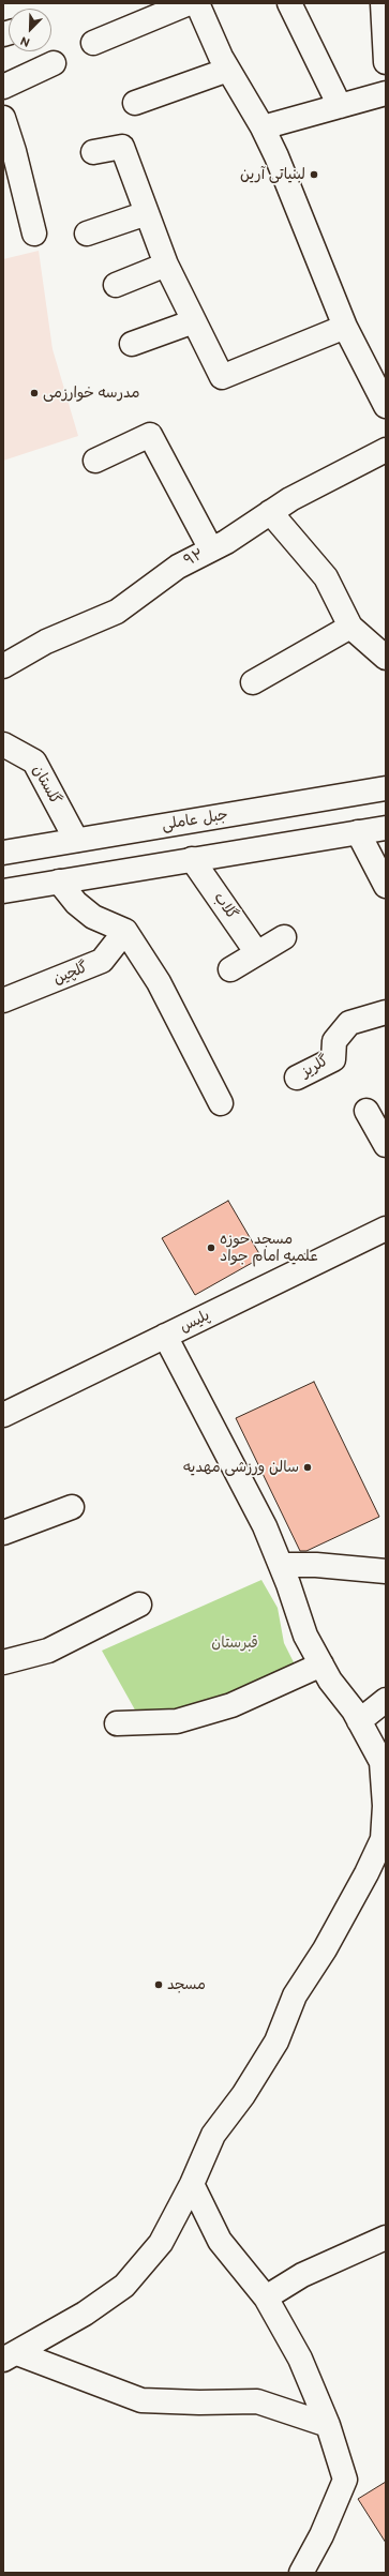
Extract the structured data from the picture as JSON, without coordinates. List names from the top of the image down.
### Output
{
  "streets": {
    "street": [
      "۹۲",
      "گلستان",
      "جبل عاملی",
      "گلاب",
      "گلچین",
      "گلریز",
      "پلیس"
    ]
  },
  "crossings": [
    ["گلستان", "جبل عاملی"]
  ],
  "parks": ["قبرستان"],
  "places": [
    "لبنیاتی آرین",
    "مدرسه خوارزمی",
    "مسجد حوزه علمیه امام جواد",
    "سالن ورزشی مهدیه",
    "مسجد"
  ],
  "north": "bottom left"
}
